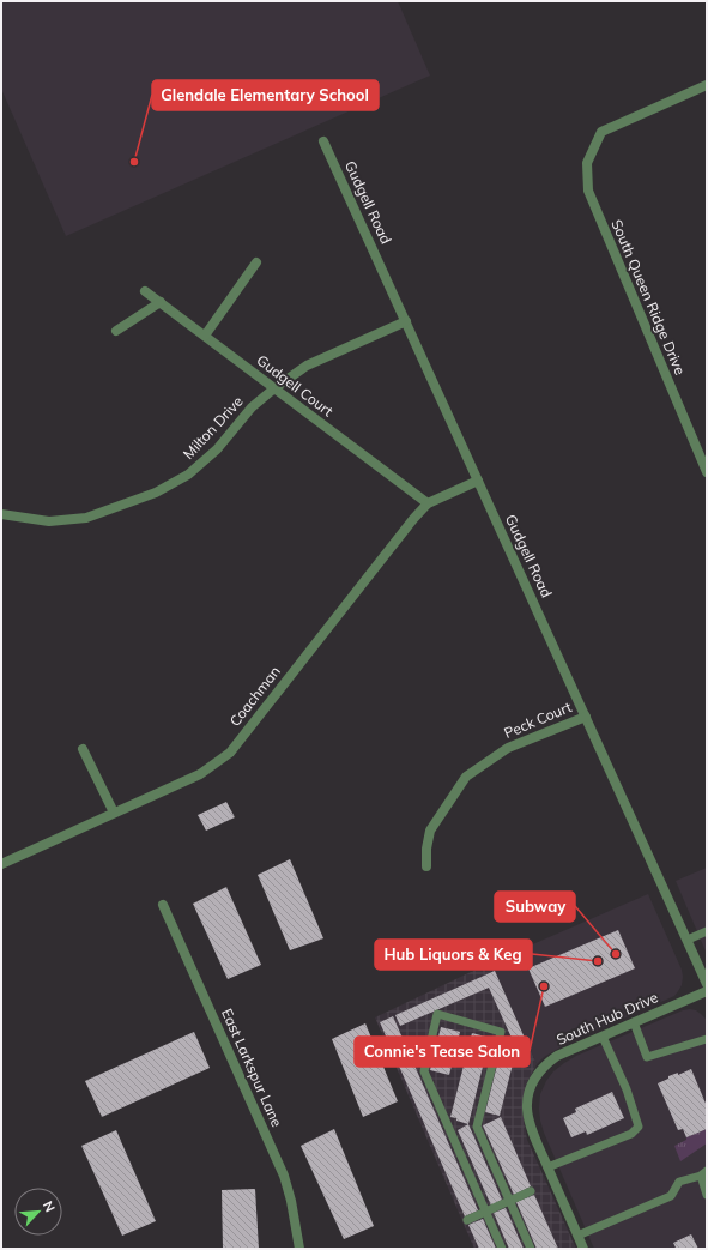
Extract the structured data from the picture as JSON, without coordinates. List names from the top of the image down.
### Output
{
  "streets": {
    "street": [
      "Gudgell Road",
      "South Queen Ridge Drive",
      "Gudgell Court",
      "Milton Drive",
      "Coachman",
      "Peck Court",
      "South Hub Drive",
      "East Larkspur Lane"
    ]
  },
  "crossings": [
    ["Gudgell Road", "Milton Drive"],
    ["Gudgell Road", "Coachman"],
    ["Gudgell Road", "Peck Court"],
    ["Gudgell Court", "Milton Drive"],
    ["Gudgell Court", "Coachman"]
  ],
  "places": [
    "Glendale Elementary School",
    "Subway",
    "Hub Liquors & Keg",
    "Connie's Tease Salon"
  ],
  "north": "top right"
}
